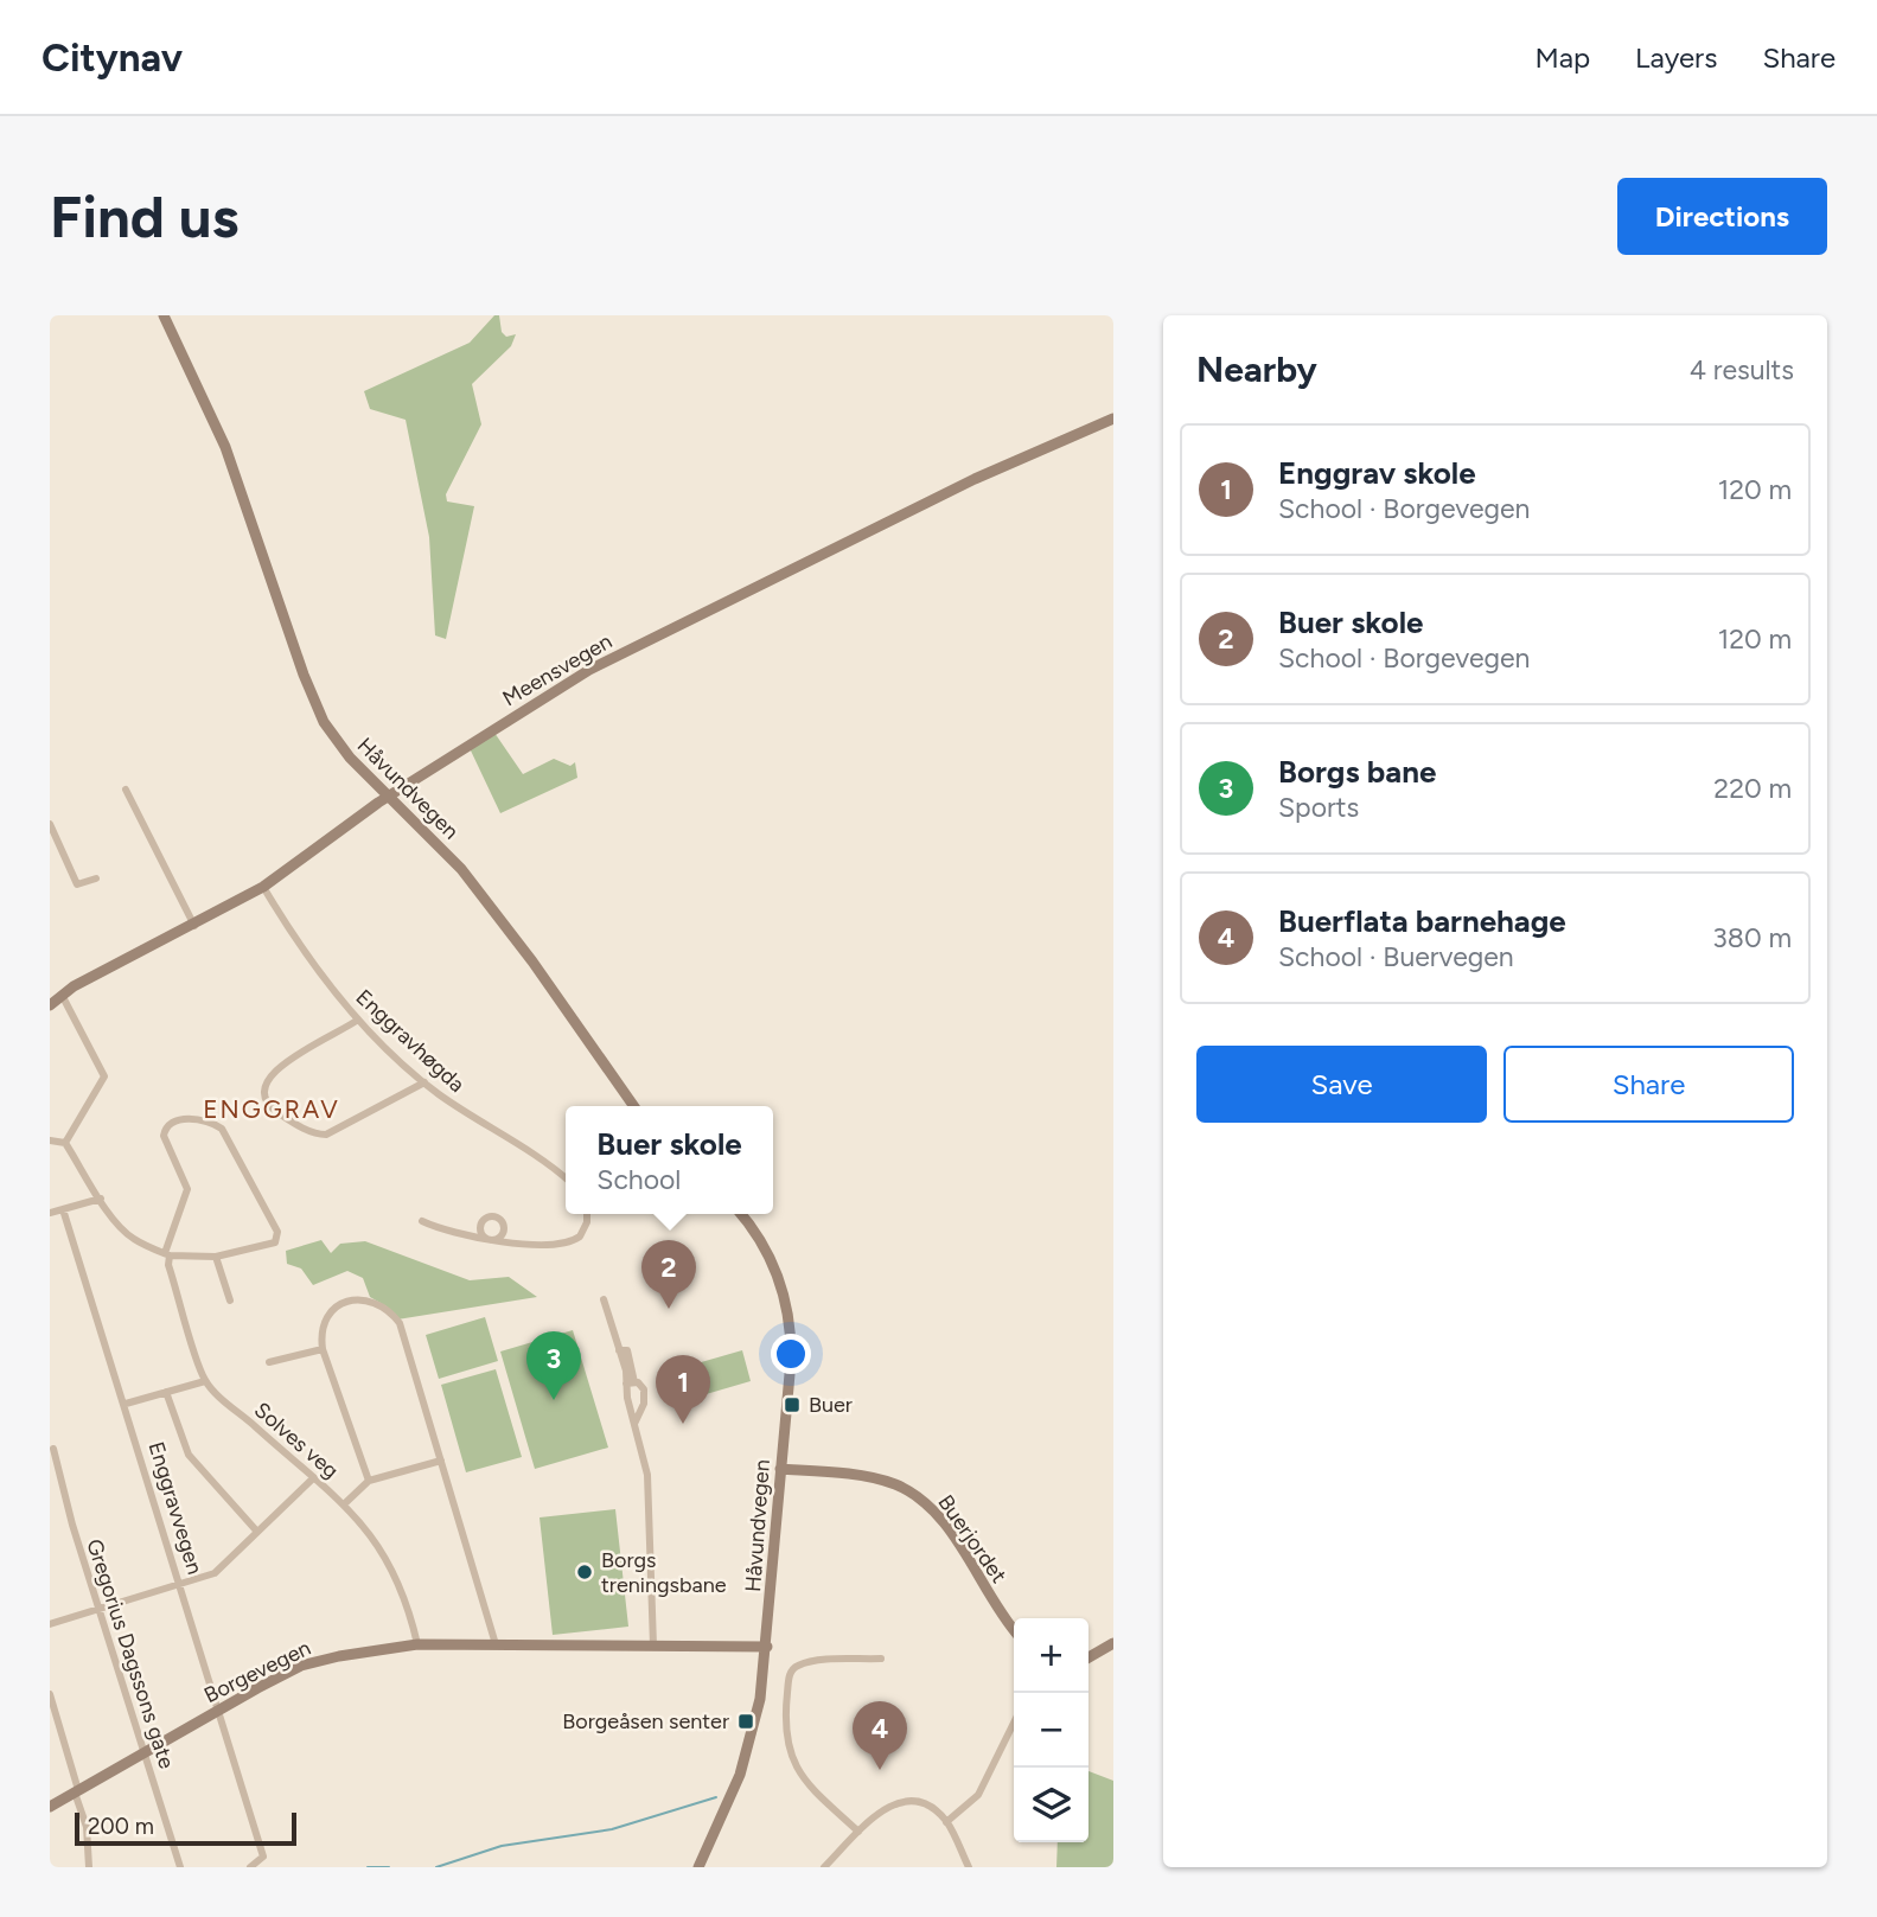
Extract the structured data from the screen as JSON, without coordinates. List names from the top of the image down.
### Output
{
  "streets": {
    "main road": [
      "Meensvegen",
      "Håvundvegen",
      "Buerjordet",
      "Borgevegen"
    ],
    "street": [
      "Enggravhøgda",
      "Solves veg",
      "Enggravvegen",
      "Gregorius Dagssons gate"
    ]
  },
  "crossings": [
    ["Meensvegen", "Håvundvegen"],
    ["Meensvegen", "Enggravhøgda"],
    ["Håvundvegen", "Buerjordet"],
    ["Håvundvegen", "Borgevegen"],
    ["Solves veg", "Borgevegen"],
    ["Enggravvegen", "Borgevegen"],
    ["Gregorius Dagssons gate", "Borgevegen"]
  ],
  "districts": ["ENGGRAV"],
  "places": {
    "transit": ["Buer", "Borgeåsen senter"],
    "other": ["Borgs treningsbane"]
  },
  "scale_bar": "200 m",
  "page": {
    "header": "Citynav",
    "nav": ["Map", "Layers", "Share"],
    "buttons": [
      "Directions",
      ["Save", "Share"]
    ],
    "title": "Find us",
    "heading": ["Nearby", "4 results"],
    "list": [
      {
        "mark": "1",
        "name": "Enggrav skole",
        "note": "School · Borgevegen",
        "value": "120 m"
      },
      {
        "mark": "2",
        "name": "Buer skole",
        "note": "School · Borgevegen",
        "value": "120 m"
      },
      {
        "mark": "3",
        "name": "Borgs bane",
        "note": "Sports",
        "value": "220 m"
      },
      {
        "mark": "4",
        "name": "Buerflata barnehage",
        "note": "School · Buervegen",
        "value": "380 m"
      }
    ],
    "popup": ["Buer skole", "School"],
    "pins": [
      "2",
      "3",
      "1",
      "4"
    ],
    "map_buttons": ["+", "−"],
    "scale": "200 m"
  }
}
